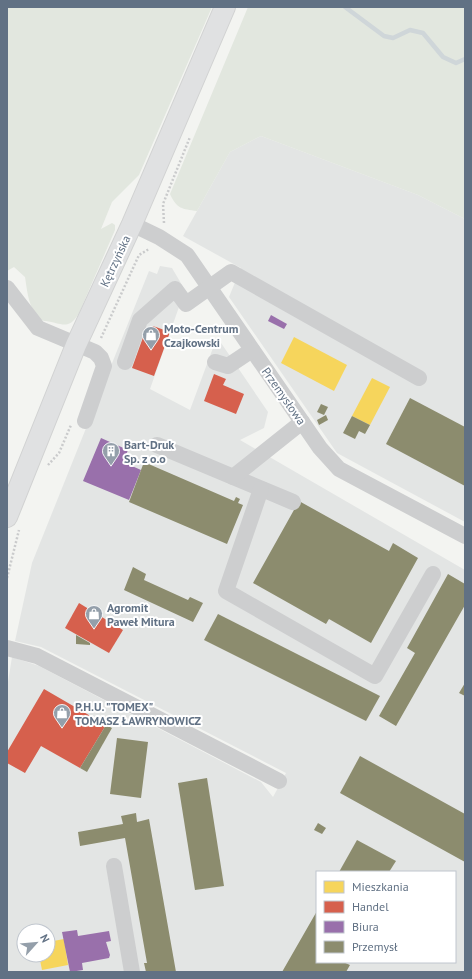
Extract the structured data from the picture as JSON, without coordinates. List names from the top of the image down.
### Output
{
  "streets": {
    "main road": ["Kętrzyńska"],
    "street": ["Przemysłowa"]
  },
  "crossings": [
    ["Kętrzyńska", "Przemysłowa"]
  ],
  "places": {
    "shop": ["Moto-Centrum Czajkowski", "Agromit Paweł Mitura", "P.H.U. \"TOMEX\" TOMASZ ŁAWRYNOWICZ"],
    "building": ["Bart-Druk Sp. z o.o"]
  },
  "legend": [
    "Mieszkania",
    "Handel",
    "Biura",
    "Przemysł"
  ],
  "north": "top right"
}
